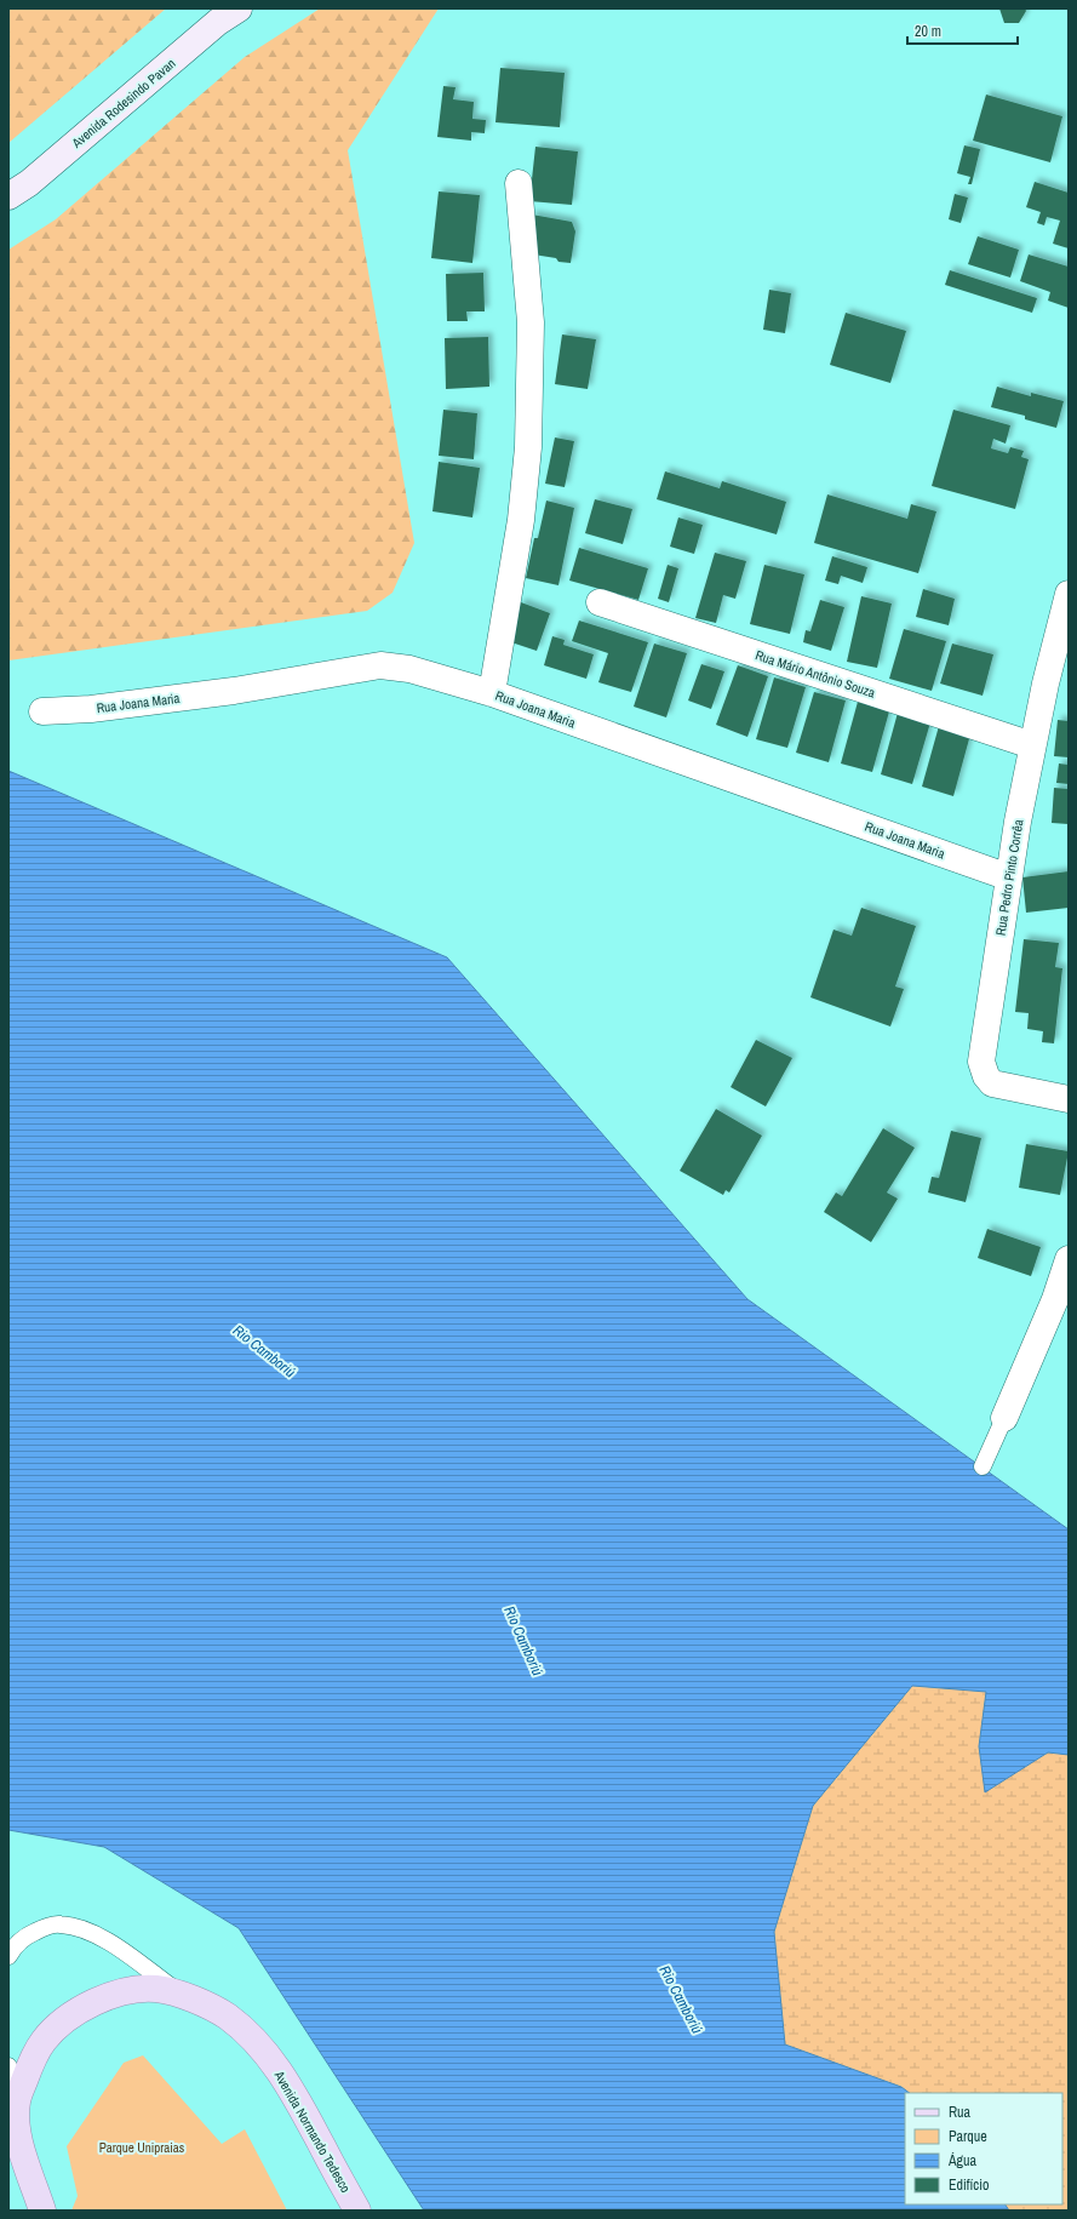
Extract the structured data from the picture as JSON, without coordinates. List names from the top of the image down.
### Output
{
  "streets": {
    "main road": ["Avenida Rodesindo Pavan", "Avenida Normando Tedesco"],
    "street": ["Rua Mário Antônio Souza", "Rua Joana Maria", "Rua Pedro Pinto Corrêa"]
  },
  "crossings": [
    ["Rua Mário Antônio Souza", "Rua Pedro Pinto Corrêa"],
    ["Rua Joana Maria", "Rua Pedro Pinto Corrêa"]
  ],
  "water": ["Rio Camboriú"],
  "parks": ["Parque Unipraias"],
  "legend": [
    "Rua",
    "Parque",
    "Água",
    "Edifício"
  ],
  "scale_bar": "20 m"
}
